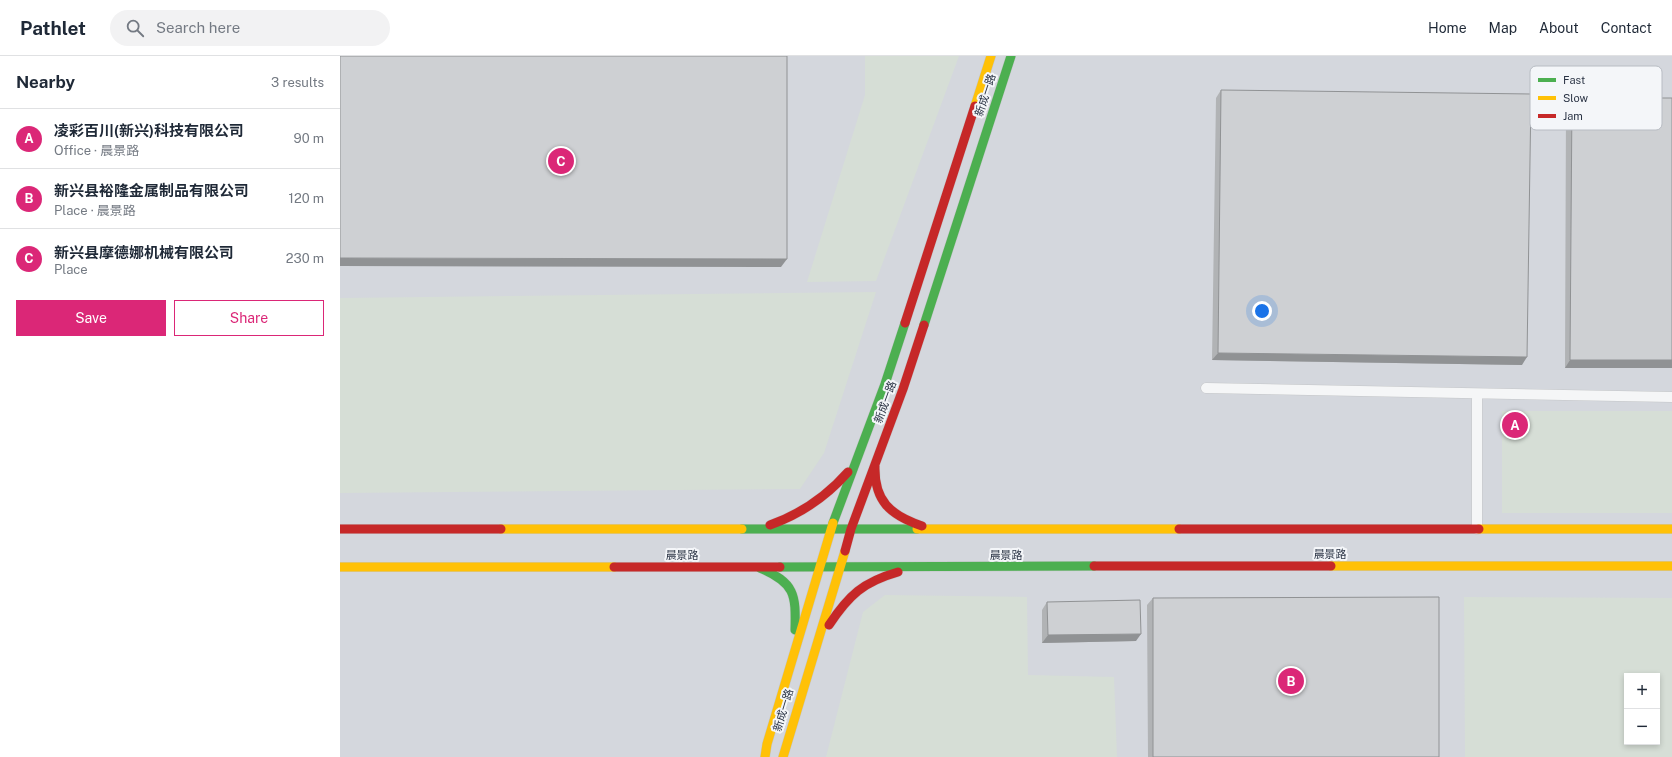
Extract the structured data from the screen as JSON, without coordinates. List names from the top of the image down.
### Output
{
  "streets": {
    "street": ["新成一路", "晨景路"]
  },
  "crossings": [
    ["新成一路", "晨景路"]
  ],
  "legend": ["Fast", "Slow", "Jam"],
  "page": {
    "header": "Pathlet",
    "search": "Search here",
    "nav": [
      "Home",
      "Map",
      "About",
      "Contact"
    ],
    "heading": ["Nearby", "3 results"],
    "list": [
      {
        "mark": "A",
        "name": "凌彩百川(新兴)科技有限公司",
        "note": "Office · 晨景路",
        "value": "90 m"
      },
      {
        "mark": "B",
        "name": "新兴县裕隆金属制品有限公司",
        "note": "Place · 晨景路",
        "value": "120 m"
      },
      {
        "mark": "C",
        "name": "新兴县摩德娜机械有限公司",
        "note": "Place",
        "value": "230 m"
      }
    ],
    "pins": ["C", "A", "B"],
    "buttons": ["Save", "Share"],
    "map_buttons": ["+", "−"]
  }
}
